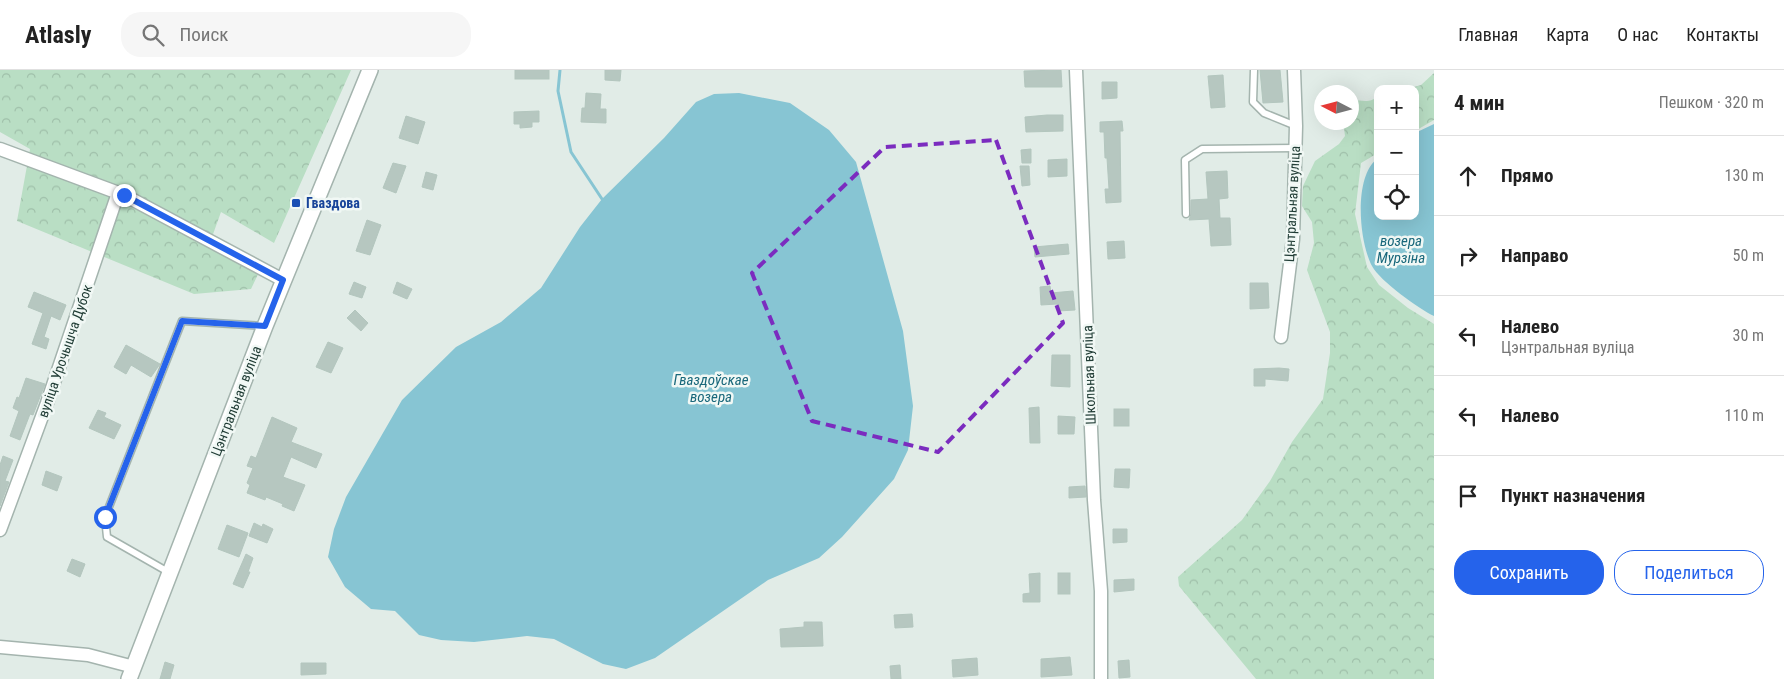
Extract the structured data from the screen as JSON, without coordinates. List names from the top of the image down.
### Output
{
  "streets": {
    "street": ["Цэнтральная вуліца", "вуліца Урочышча Дубок", "Школьная вуліца"]
  },
  "water": ["возера Мурзіна", "Гваздоўскае возера"],
  "places": {
    "transit": ["Гваздова"]
  },
  "north": "left",
  "page": {
    "header": "Atlasly",
    "search": "Поиск",
    "nav": [
      "Главная",
      "Карта",
      "О нас",
      "Контакты"
    ],
    "heading": ["4 мин", "Пешком · 320 m"],
    "map_buttons": ["+", "−"],
    "list": [
      ["Прямо", "130 m"],
      ["Направо", "50 m"],
      ["Налево", "Цэнтральная вуліца", "30 m"],
      ["Налево", "110 m"],
      "Пункт назначения"
    ],
    "buttons": ["Сохранить", "Поделиться"]
  }
}
